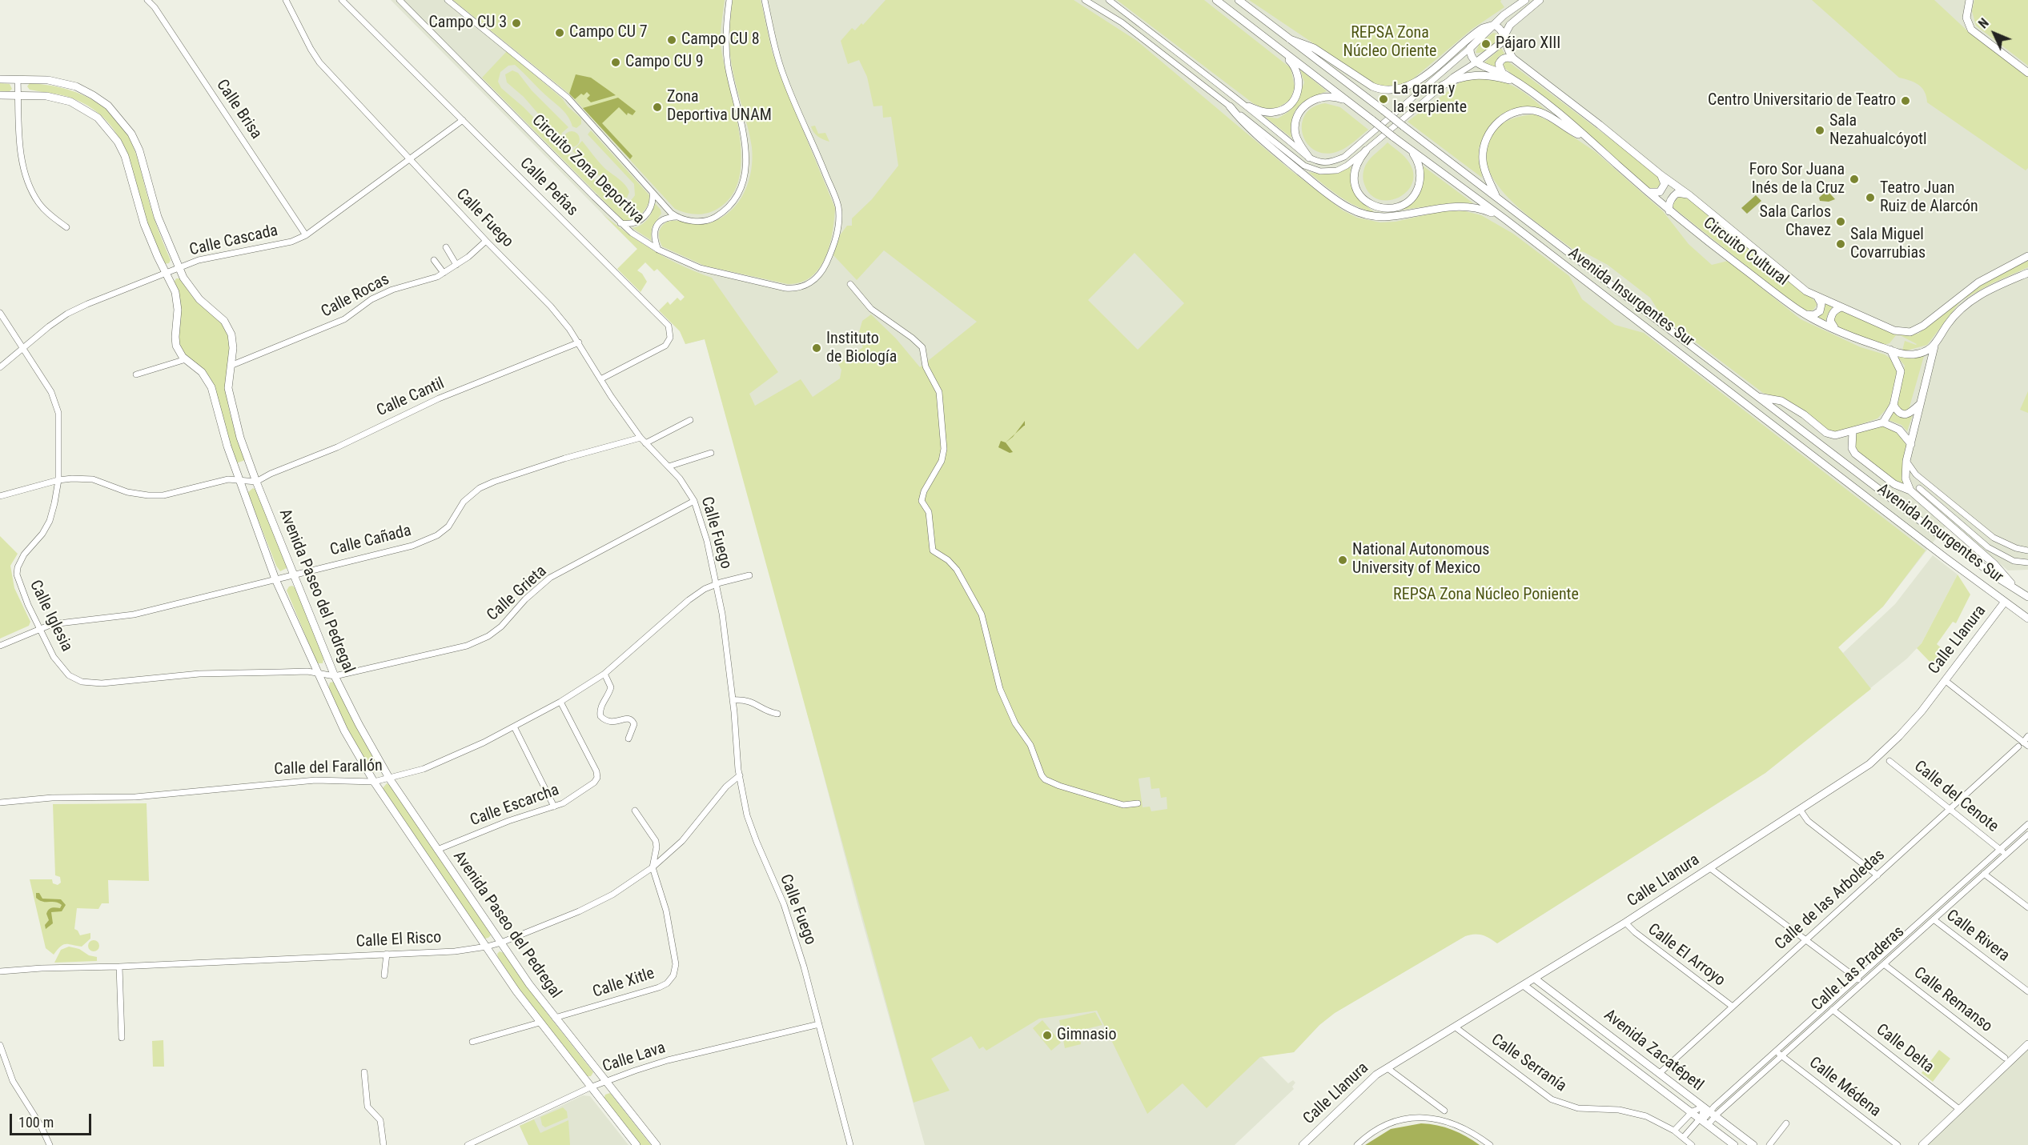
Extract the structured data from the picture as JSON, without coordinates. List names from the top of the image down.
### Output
{
  "streets": {
    "main road": [
      "Circuito Cultural",
      "Avenida Insurgentes Sur",
      "Avenida Paseo del Pedregal",
      "Calle Llanura",
      "Avenida Zacatépetl"
    ],
    "street": [
      "Calle Brisa",
      "Circuito Zona Deportiva",
      "Calle Peñas",
      "Calle Fuego",
      "Calle Cascada",
      "Calle Rocas",
      "Calle Cantil",
      "Calle Cañada",
      "Calle Grieta",
      "Calle Iglesia",
      "Calle del Farallón",
      "Calle del Cenote",
      "Calle Escarcha",
      "Calle de las Arboledas",
      "Calle Rivera",
      "Calle El Risco",
      "Calle El Arroyo",
      "Calle Las Praderas",
      "Calle Xitle",
      "Calle Remanso",
      "Calle Delta",
      "Calle Lava",
      "Calle Serranía",
      "Calle Médena"
    ]
  },
  "crossings": [
    ["Calle Brisa", "Calle Cascada"],
    ["Calle Peñas", "Calle Fuego"],
    ["Calle Peñas", "Calle Cascada"],
    ["Calle Fuego", "Calle Cascada"],
    ["Calle Fuego", "Calle Rocas"],
    ["Calle Fuego", "Calle Cantil"],
    ["Calle Fuego", "Calle Cañada"],
    ["Calle Fuego", "Calle Grieta"],
    ["Calle Fuego", "Calle del Farallón"],
    ["Calle Fuego", "Calle El Risco"],
    ["Calle Fuego", "Calle Lava"],
    ["Calle Cascada", "Avenida Paseo del Pedregal"],
    ["Calle Cascada", "Calle Iglesia"],
    ["Calle Rocas", "Avenida Paseo del Pedregal"],
    ["Avenida Insurgentes Sur", "Calle Llanura"],
    ["Calle Cantil", "Avenida Paseo del Pedregal"],
    ["Calle Cañada", "Avenida Paseo del Pedregal"],
    ["Calle Cañada", "Calle Iglesia"],
    ["Avenida Paseo del Pedregal", "Calle Grieta"],
    ["Avenida Paseo del Pedregal", "Calle Iglesia"],
    ["Avenida Paseo del Pedregal", "Calle del Farallón"],
    ["Avenida Paseo del Pedregal", "Calle Escarcha"],
    ["Avenida Paseo del Pedregal", "Calle El Risco"],
    ["Avenida Paseo del Pedregal", "Calle Xitle"],
    ["Avenida Paseo del Pedregal", "Calle Lava"],
    ["Calle Grieta", "Calle Iglesia"],
    ["Calle Llanura", "Calle El Arroyo"],
    ["Calle Llanura", "Avenida Zacatépetl"],
    ["Calle Llanura", "Calle Serranía"],
    ["Calle del Farallón", "Calle Escarcha"],
    ["Calle del Cenote", "Calle de las Arboledas"],
    ["Calle del Cenote", "Calle Las Praderas"],
    ["Calle de las Arboledas", "Calle El Arroyo"],
    ["Calle de las Arboledas", "Avenida Zacatépetl"],
    ["Calle Rivera", "Calle Las Praderas"],
    ["Calle El Risco", "Calle Xitle"],
    ["Calle Las Praderas", "Calle Remanso"],
    ["Calle Las Praderas", "Calle Delta"],
    ["Calle Las Praderas", "Avenida Zacatépetl"],
    ["Calle Las Praderas", "Calle Médena"]
  ],
  "parks": ["REPSA Zona Núcleo Oriente", "REPSA Zona Núcleo Poniente"],
  "places": [
    "Campo CU 3",
    "Campo CU 7",
    "Campo CU 8",
    "Pájaro XIII",
    "Campo CU 9",
    "La garra y la serpiente",
    "Centro Universitario de Teatro",
    "Zona Deportiva UNAM",
    "Sala Nezahualcóyotl",
    "Foro Sor Juana Inés de la Cruz",
    "Teatro Juan Ruiz de Alarcón",
    "Sala Carlos Chavez",
    "Sala Miguel Covarrubias",
    "Instituto de Biología",
    "National Autonomous University of Mexico",
    "Gimnasio"
  ],
  "scale_bar": "100 m",
  "north": "top left"
}
